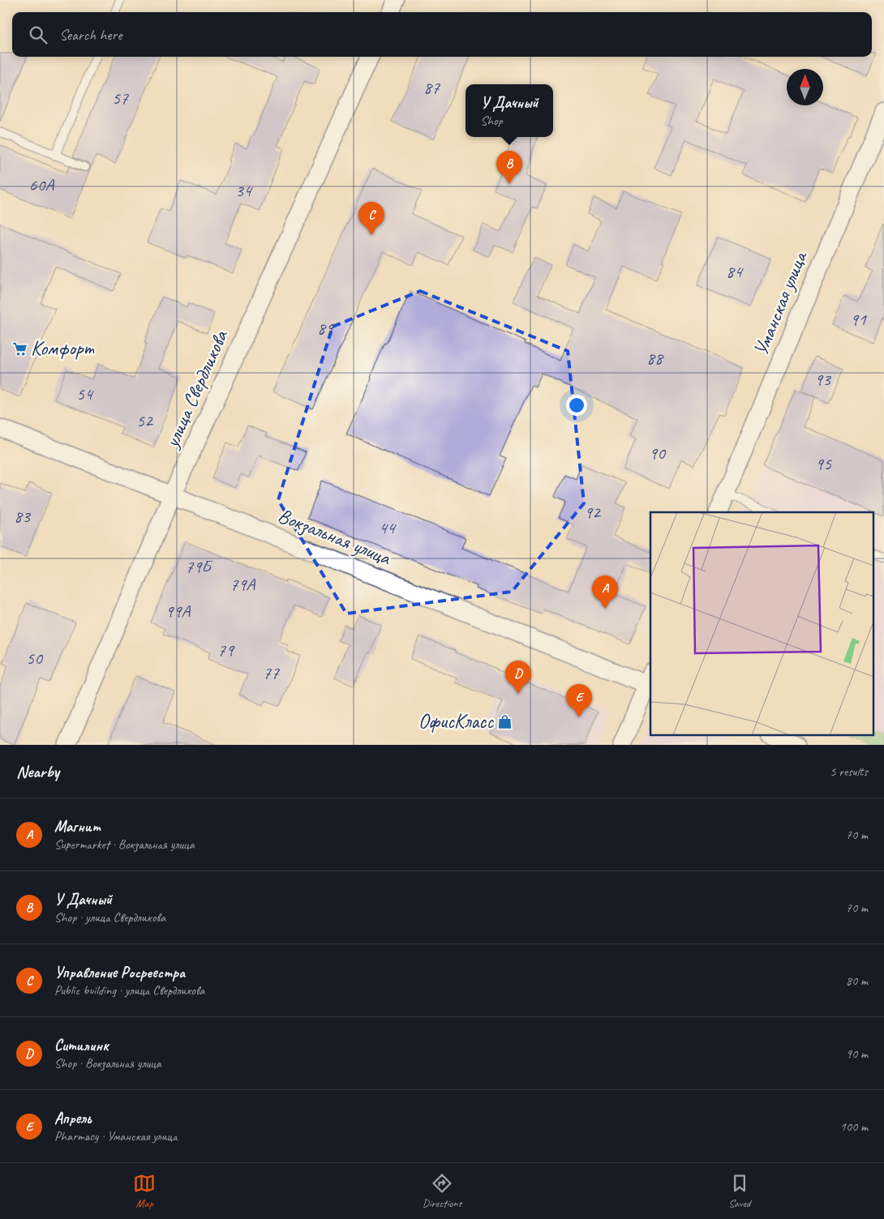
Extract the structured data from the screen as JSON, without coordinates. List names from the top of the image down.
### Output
{
  "streets": {
    "street": ["Уманская улица", "улица Свердликова", "Вокзальная улица"]
  },
  "crossings": [
    ["улица Свердликова", "Вокзальная улица"]
  ],
  "places": {
    "supermarket": ["Комфорт"],
    "shop": ["ОфисКласс"]
  },
  "house_numbers": [
    "87",
    "57",
    "60А",
    "34",
    "84",
    "91",
    "89",
    "88",
    "93",
    "54",
    "52",
    "90",
    "95",
    "92",
    "83",
    "44",
    "79Б",
    "79А",
    "99А",
    "79",
    "50",
    "77"
  ],
  "north": "top",
  "page": {
    "search": "Search here",
    "popup": ["У Дачный", "Shop"],
    "pins": [
      "B",
      "C",
      "A",
      "D",
      "E"
    ],
    "heading": ["Nearby", "5 results"],
    "list": [
      {
        "mark": "A",
        "name": "Магнит",
        "note": "Supermarket · Вокзальная улица",
        "value": "70 m"
      },
      {
        "mark": "B",
        "name": "У Дачный",
        "note": "Shop · улица Свердликова",
        "value": "70 m"
      },
      {
        "mark": "C",
        "name": "Управление Росреестра",
        "note": "Public building · улица Свердликова",
        "value": "80 m"
      },
      {
        "mark": "D",
        "name": "Ситилинк",
        "note": "Shop · Вокзальная улица",
        "value": "90 m"
      },
      {
        "mark": "E",
        "name": "Апрель",
        "note": "Pharmacy · Уманская улица",
        "value": "100 m"
      }
    ],
    "nav": ["Map", "Directions", "Saved"]
  }
}
